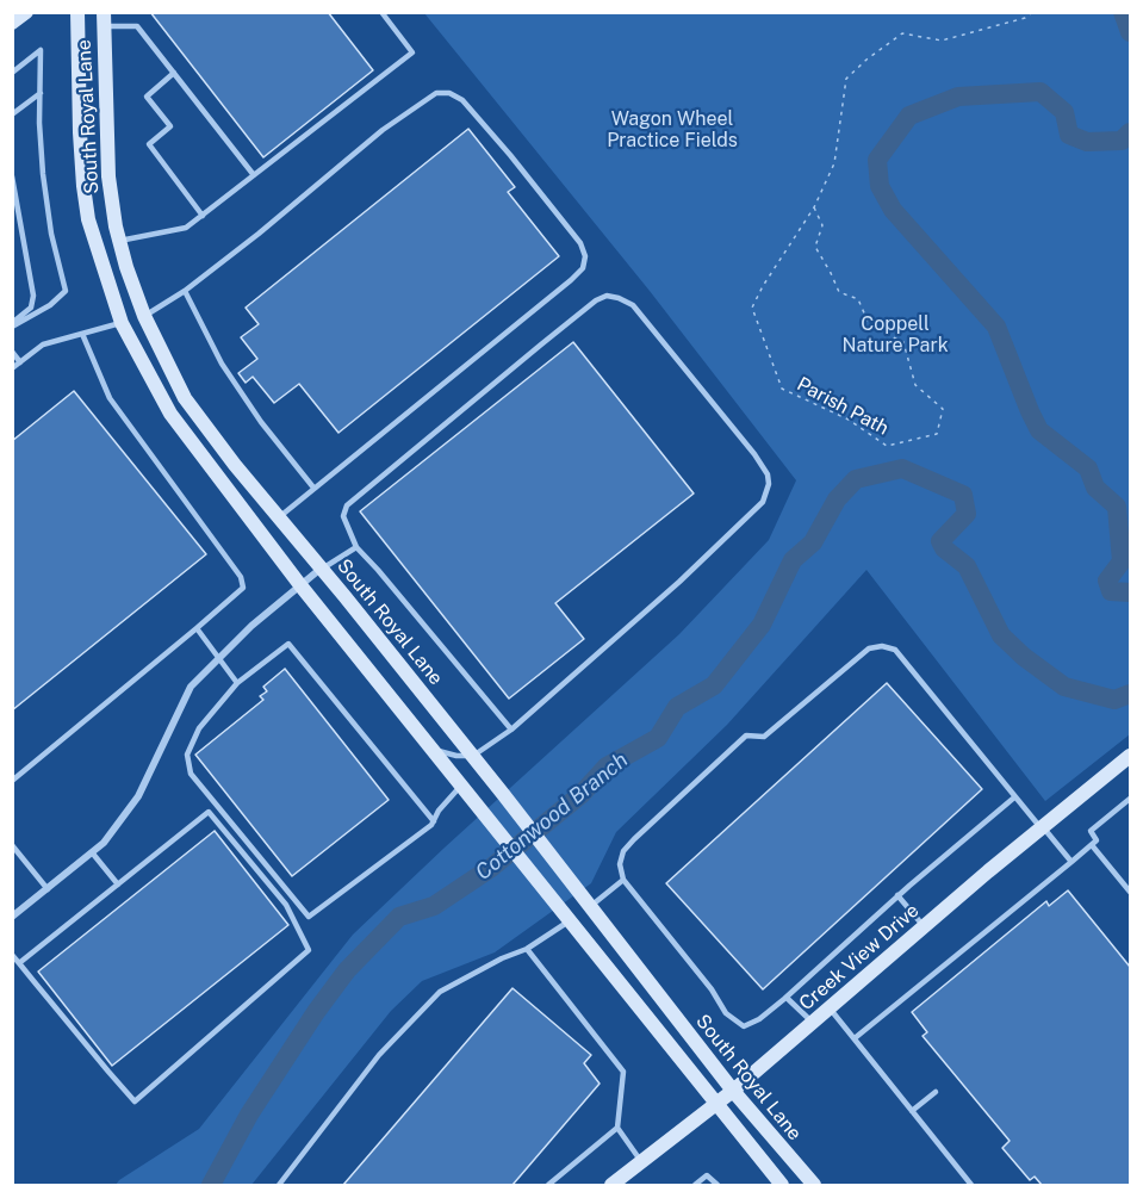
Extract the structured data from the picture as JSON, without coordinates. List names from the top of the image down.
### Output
{
  "streets": {
    "main road": ["South Royal Lane", "Creek View Drive"],
    "path": ["Parish Path"]
  },
  "crossings": [
    ["South Royal Lane", "Creek View Drive"]
  ],
  "water": ["Cottonwood Branch"],
  "parks": ["Wagon Wheel Practice Fields", "Coppell Nature Park"]
}
